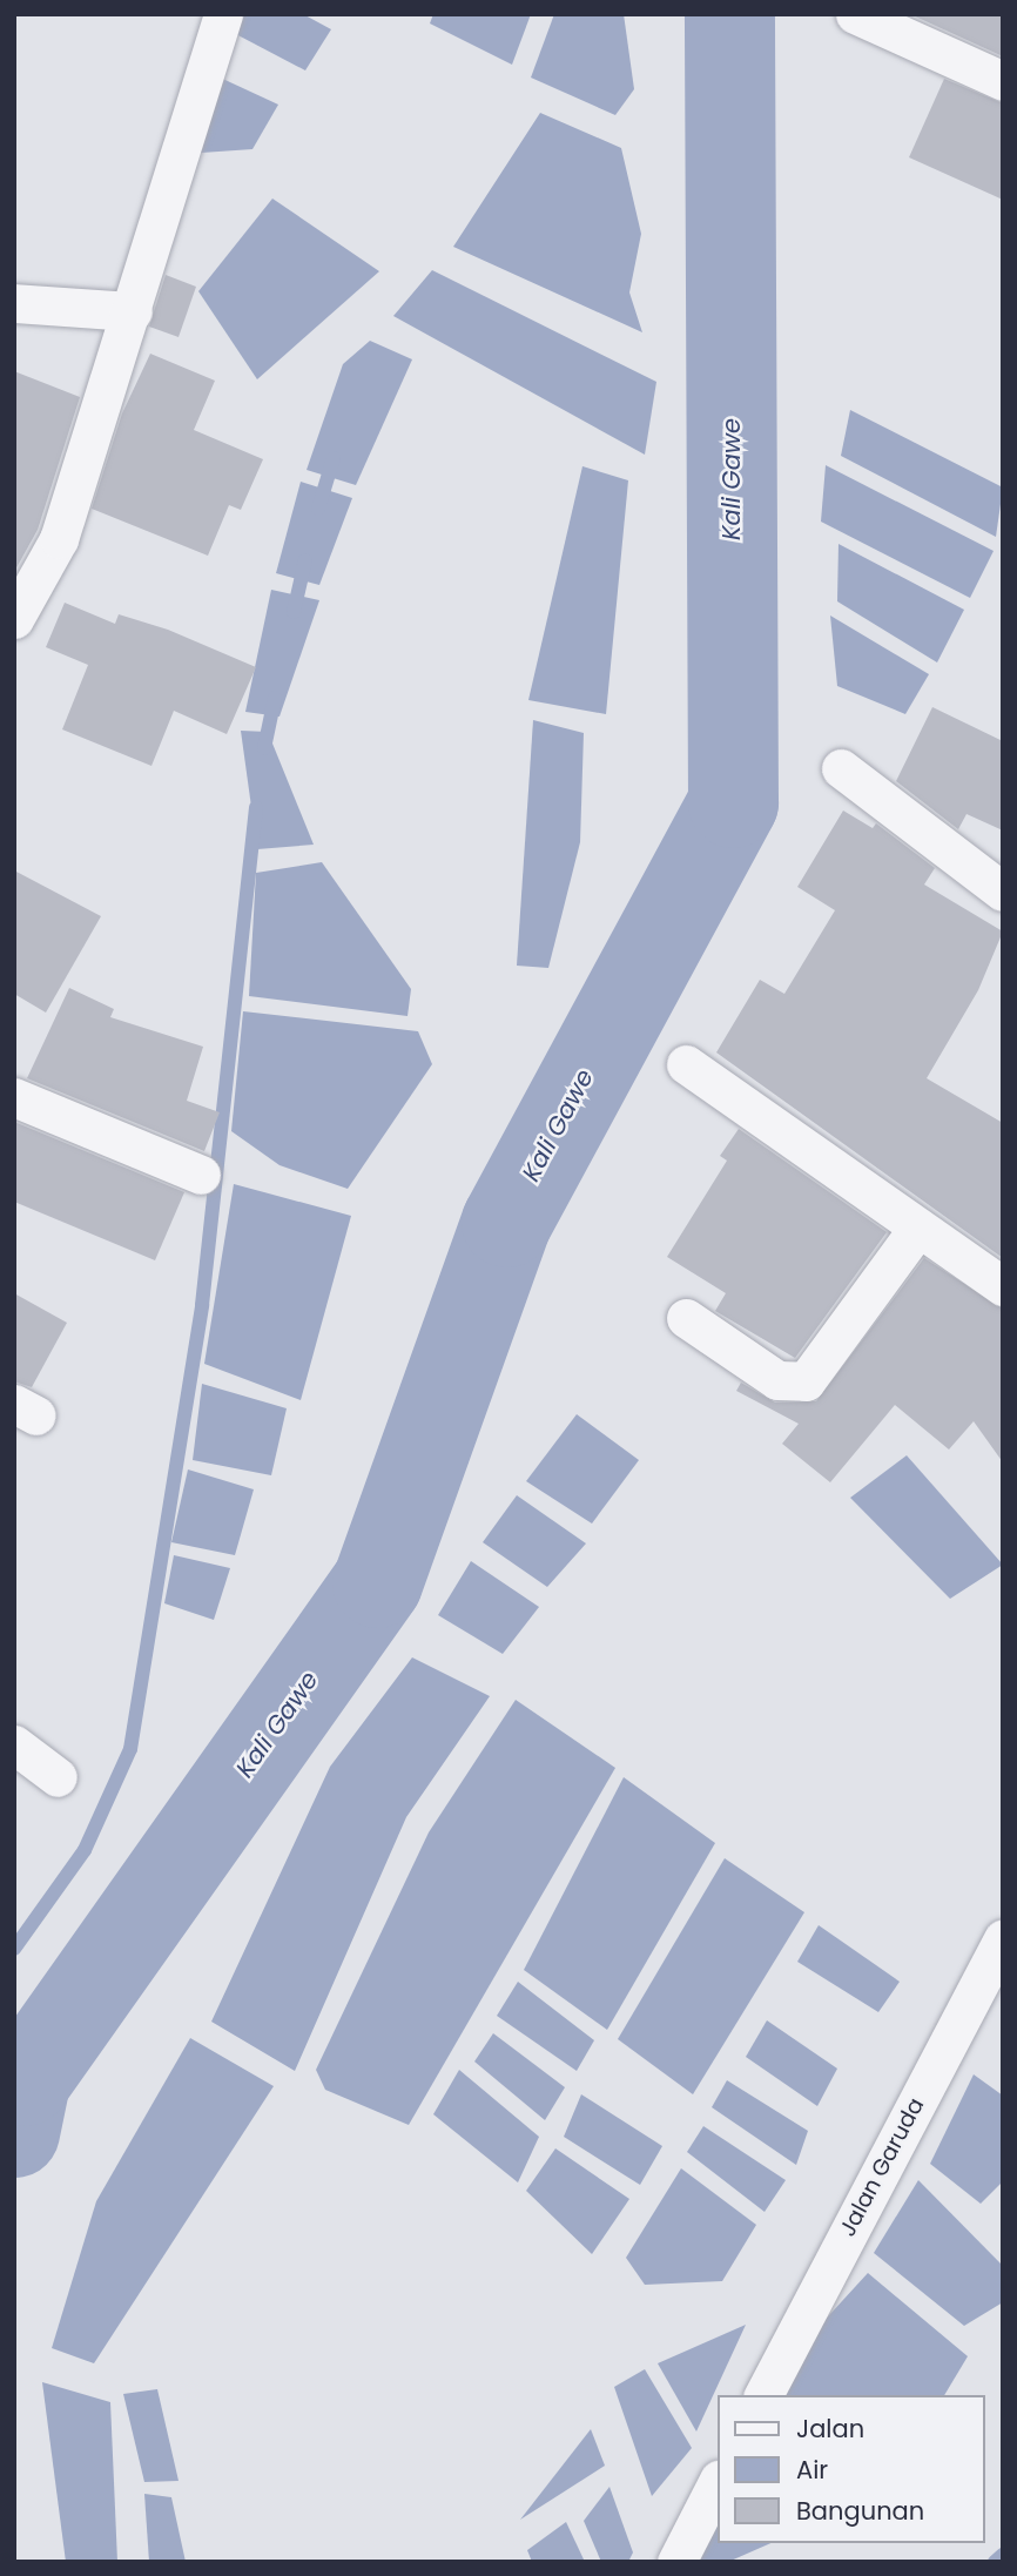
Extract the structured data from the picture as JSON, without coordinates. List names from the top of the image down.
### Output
{
  "streets": {
    "street": ["Jalan Garuda"]
  },
  "water": ["Kali Gawe"],
  "legend": ["Jalan", "Air", "Bangunan"]
}
